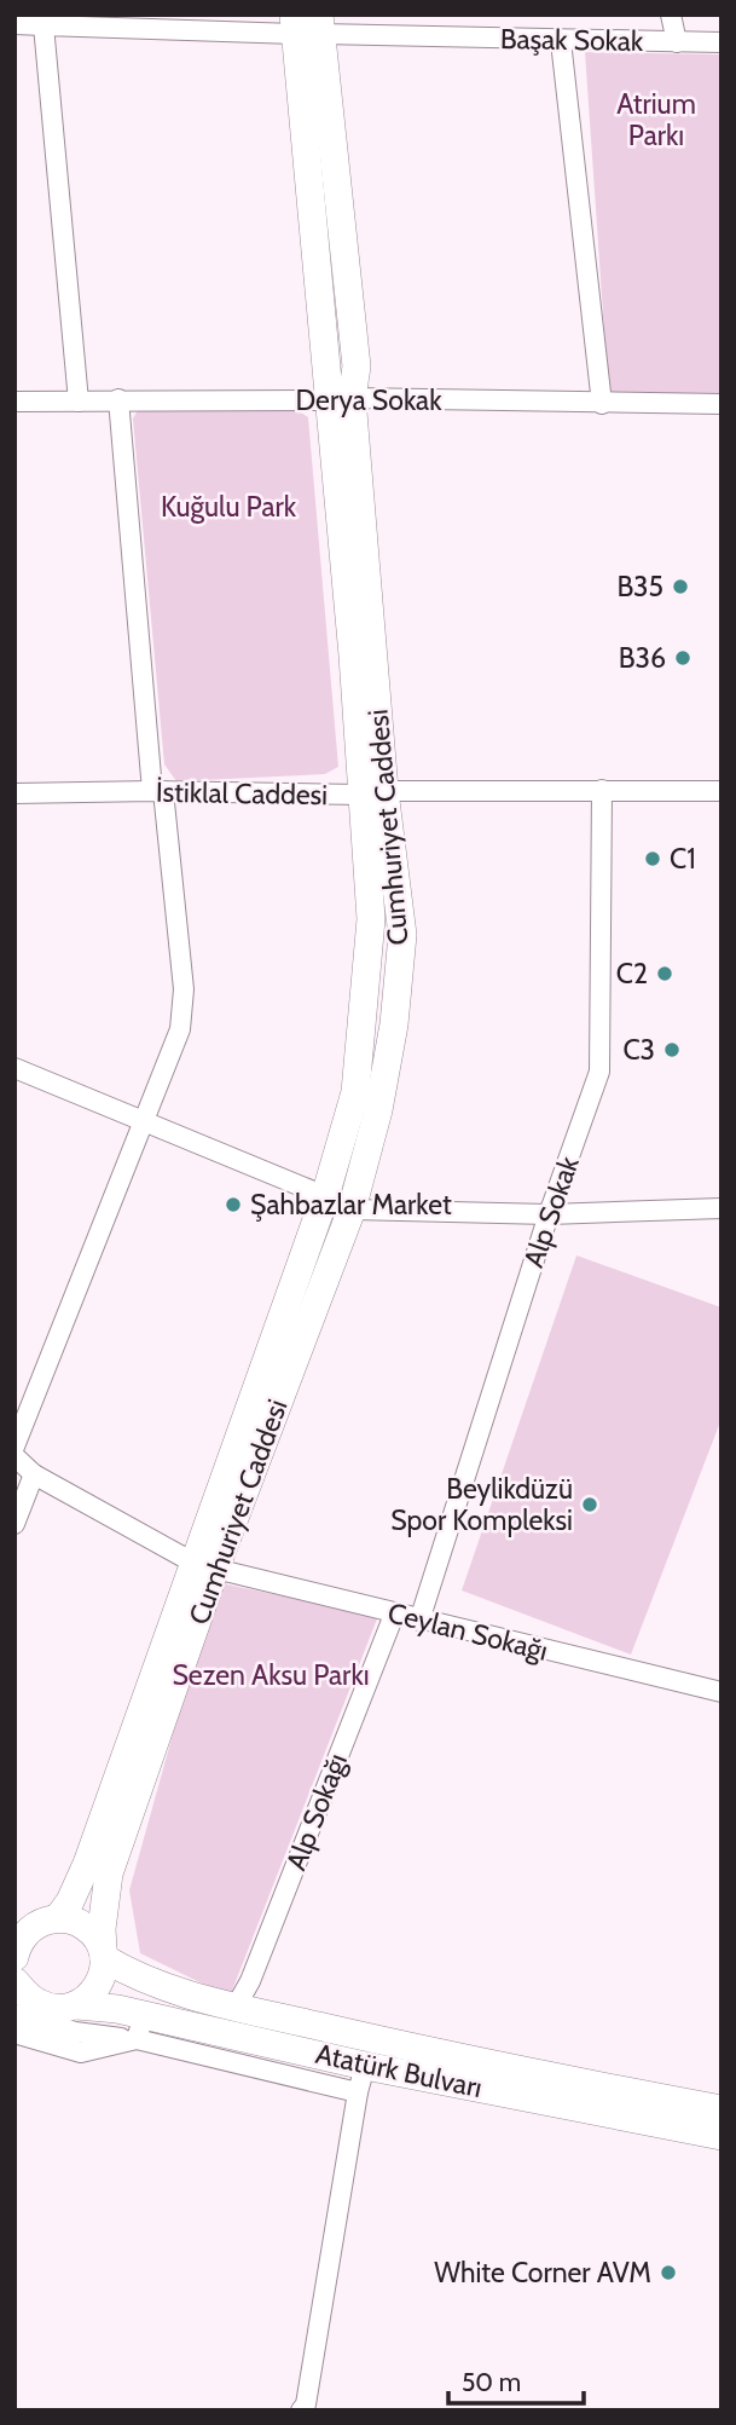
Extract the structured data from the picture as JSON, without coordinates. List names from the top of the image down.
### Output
{
  "streets": {
    "main road": ["Cumhuriyet Caddesi", "Atatürk Bulvarı"],
    "street": [
      "Başak Sokak",
      "Derya Sokak",
      "İstiklal Caddesi",
      "Alp Sokak",
      "Ceylan Sokağı",
      "Alp Sokağı"
    ]
  },
  "crossings": [
    ["Başak Sokak", "Cumhuriyet Caddesi"],
    ["Derya Sokak", "Cumhuriyet Caddesi"],
    ["İstiklal Caddesi", "Cumhuriyet Caddesi"],
    ["İstiklal Caddesi", "Alp Sokak"],
    ["Cumhuriyet Caddesi", "Ceylan Sokağı"],
    ["Cumhuriyet Caddesi", "Atatürk Bulvarı"],
    ["Alp Sokak", "Ceylan Sokağı"],
    ["Ceylan Sokağı", "Alp Sokağı"],
    ["Alp Sokağı", "Atatürk Bulvarı"]
  ],
  "parks": ["Atrium Parkı", "Kuğulu Park", "Sezen Aksu Parkı"],
  "places": [
    "B35",
    "B36",
    "C1",
    "C2",
    "C3",
    "Şahbazlar Market",
    "Beylikdüzü Spor Kompleksi",
    "White Corner AVM"
  ],
  "scale_bar": "50 m"
}
